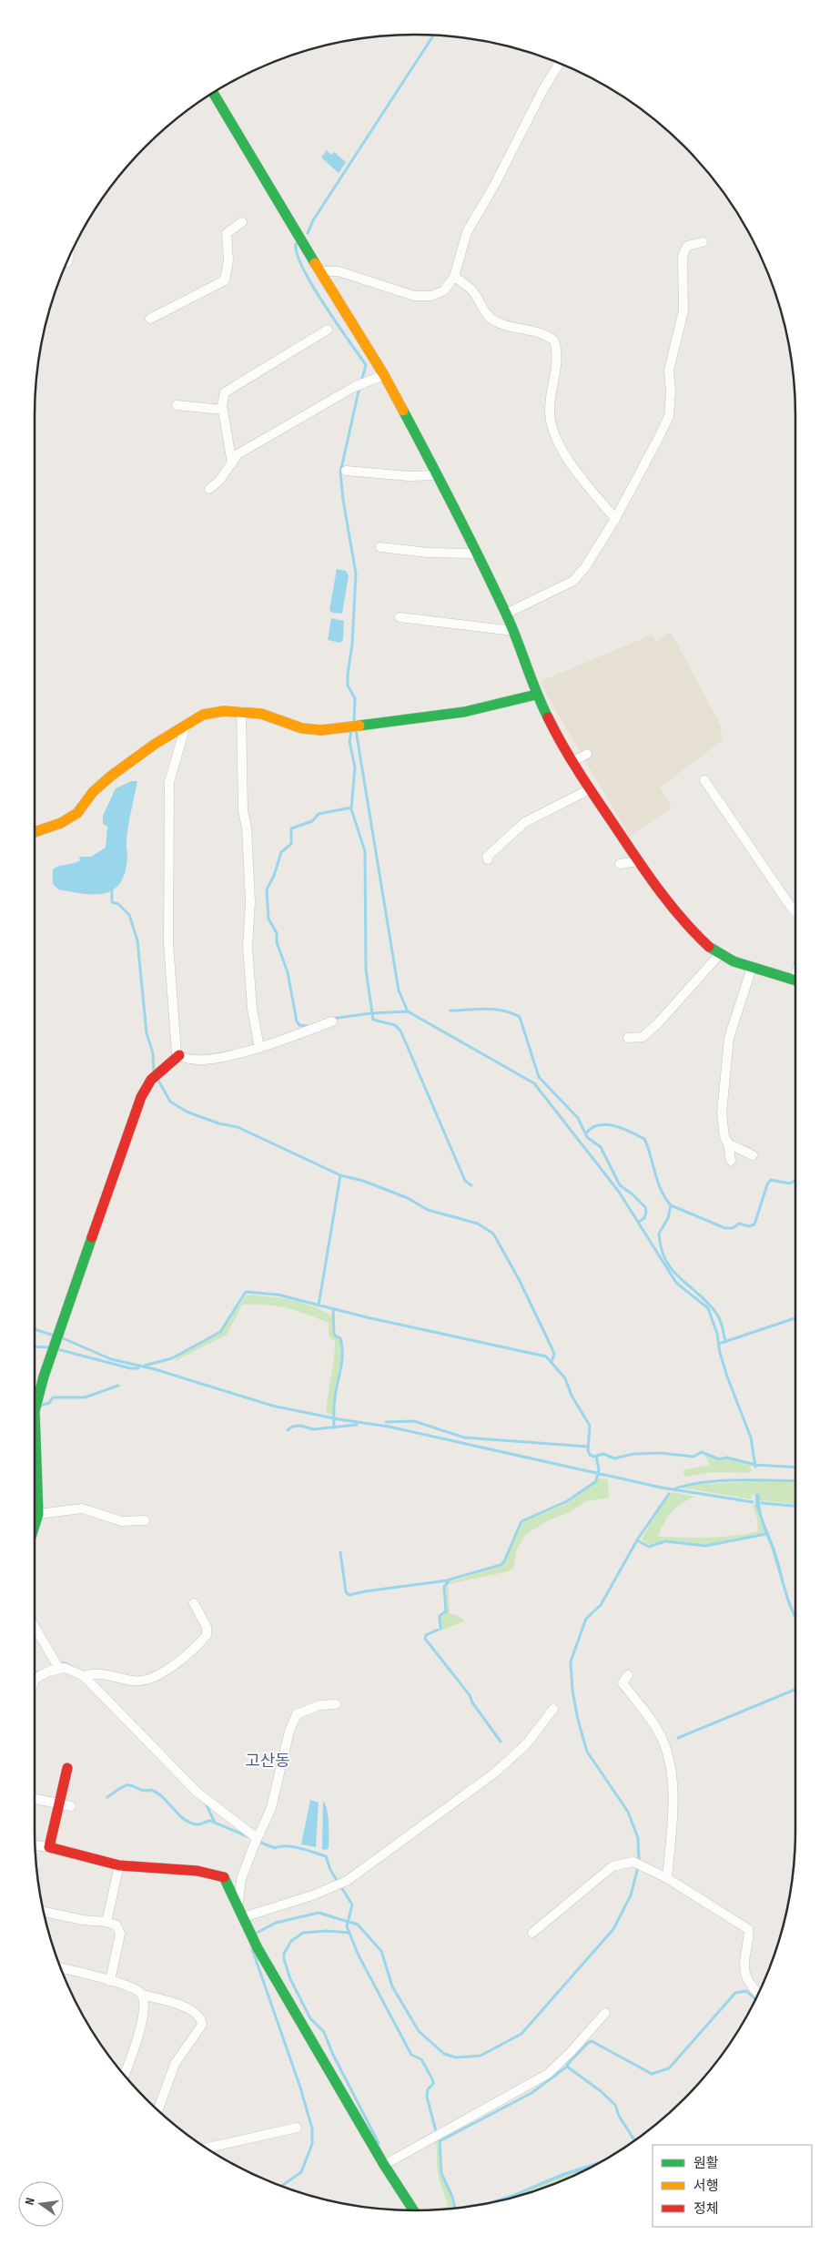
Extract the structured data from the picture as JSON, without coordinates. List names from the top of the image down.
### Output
{
  "districts": ["고산동"],
  "legend": ["원활", "서행", "정체"],
  "north": "left"
}
